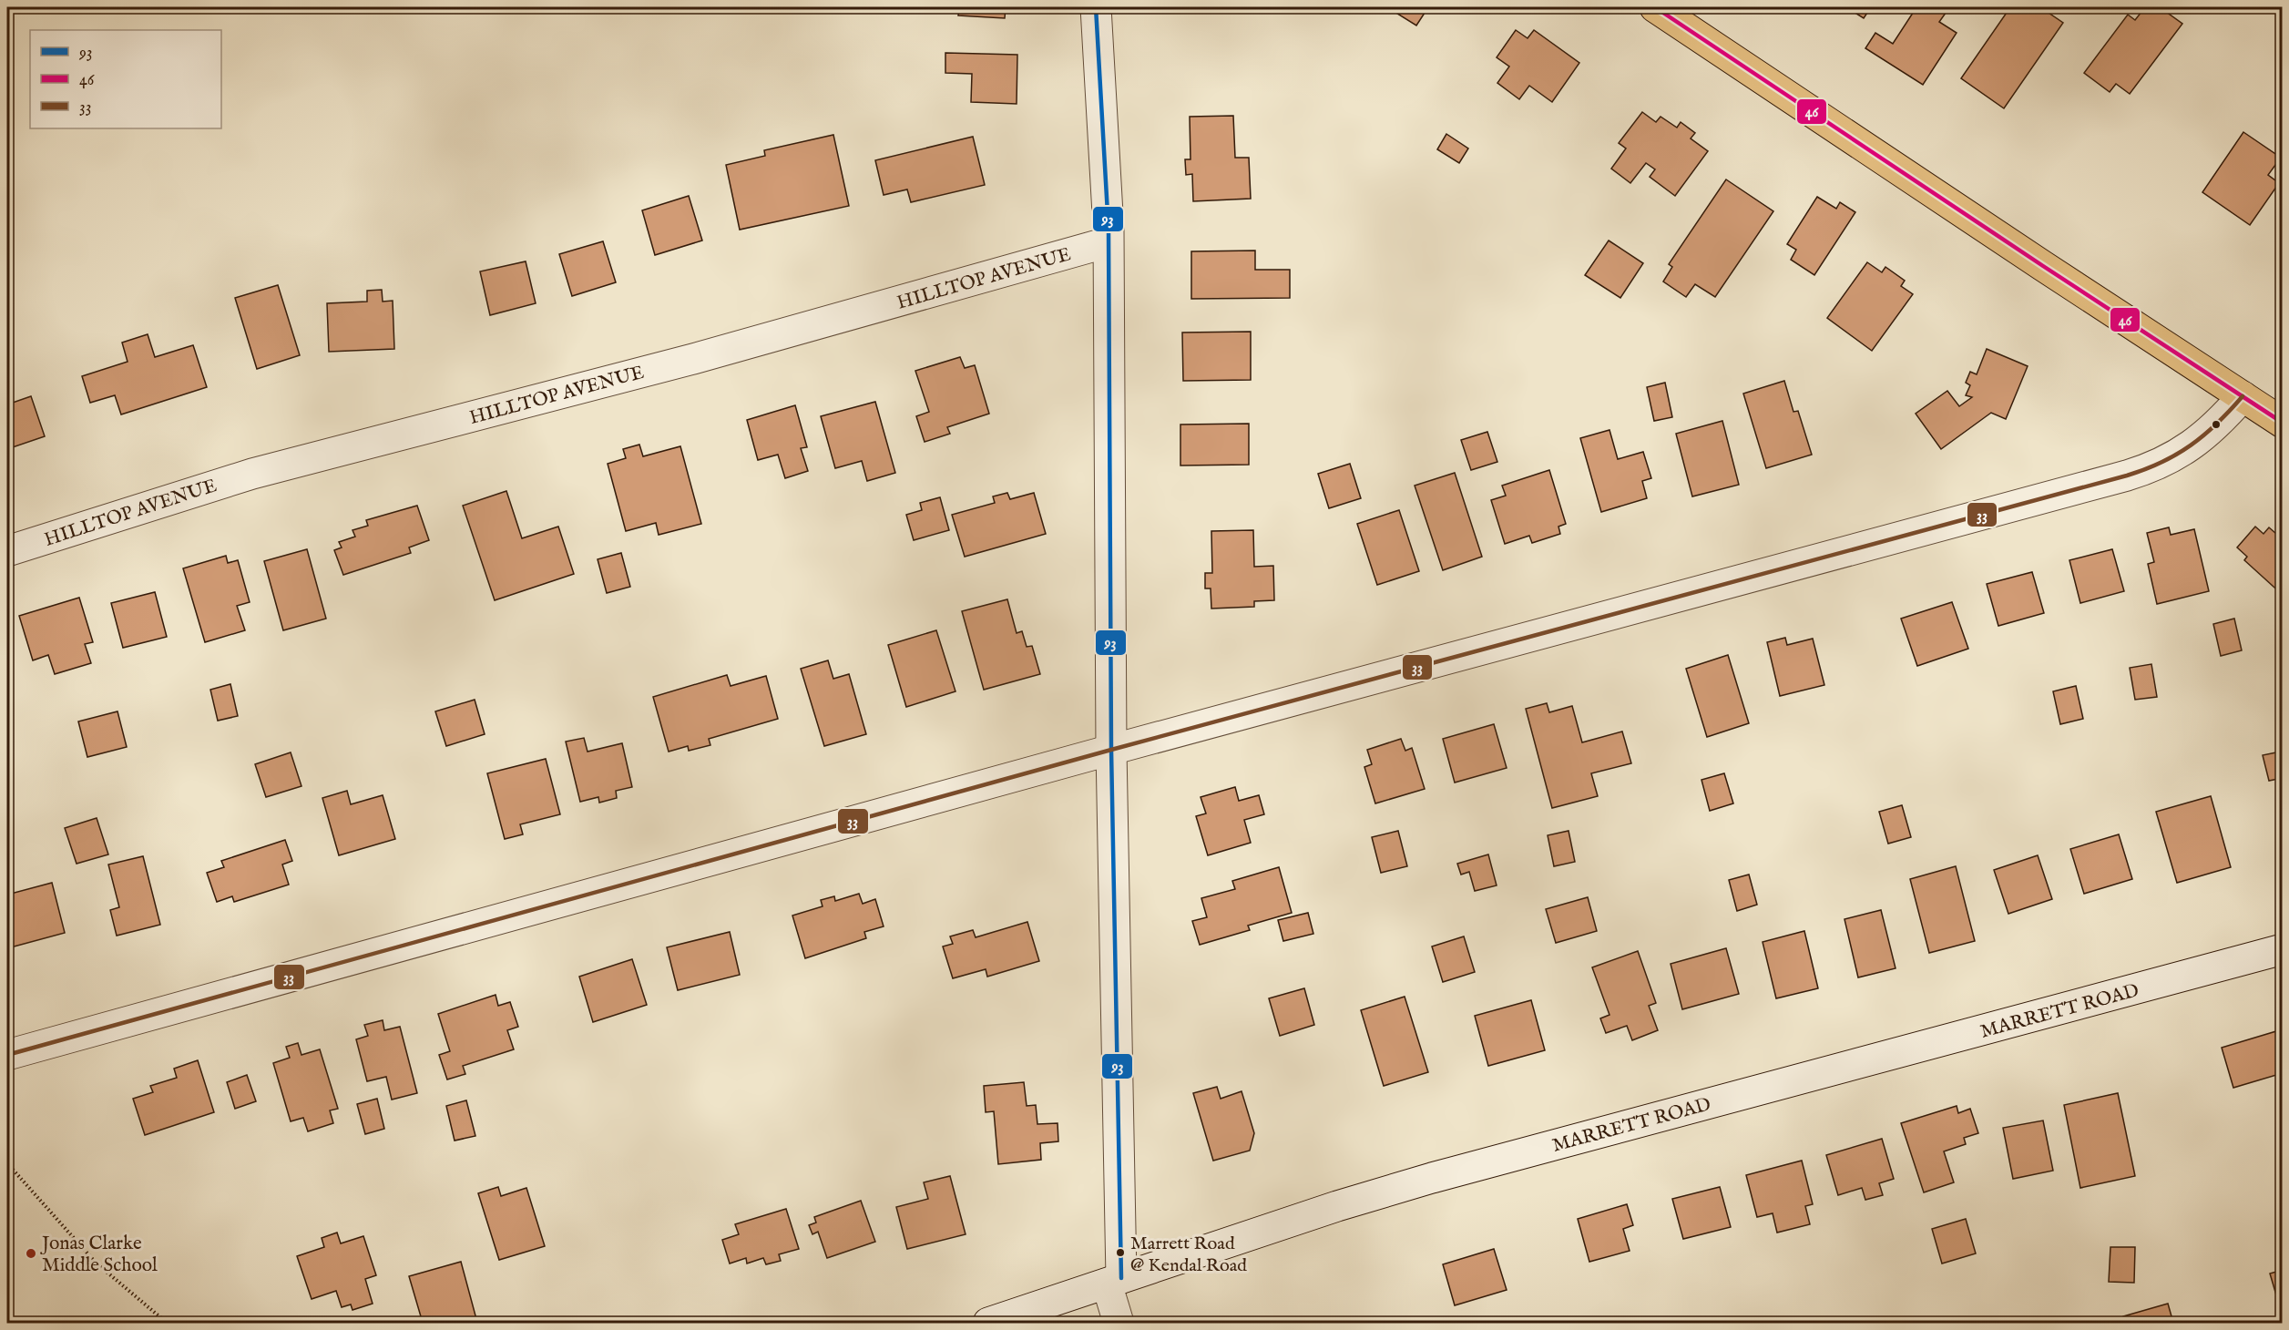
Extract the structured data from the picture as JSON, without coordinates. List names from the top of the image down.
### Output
{
  "streets": {
    "street": ["HILLTOP AVENUE", "MARRETT ROAD"]
  },
  "places": ["Marrett Road @ Kendal Road", "Jonas Clarke Middle School"],
  "lines": ["transit line 93", "transit line 46", "transit line 33"],
  "legend": ["93", "46", "33"]
}
